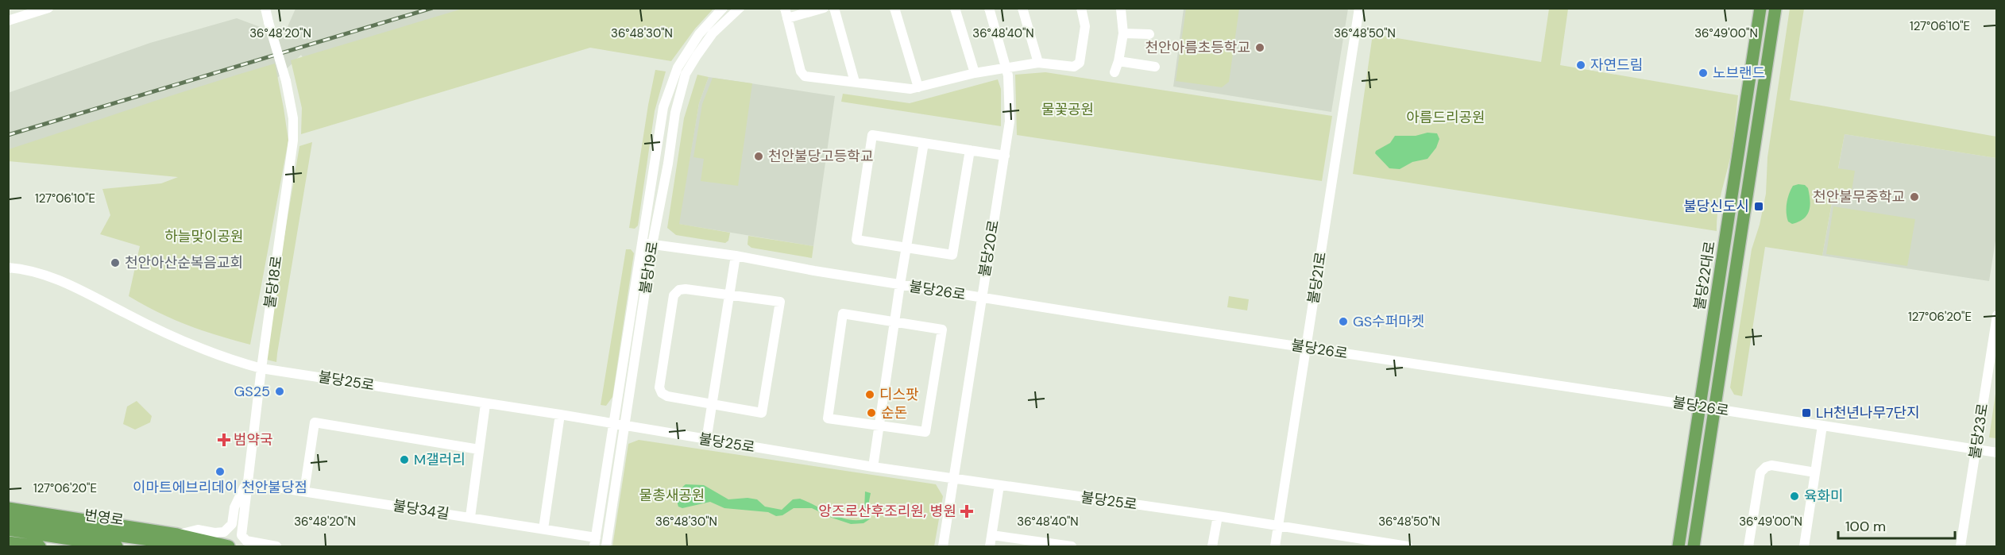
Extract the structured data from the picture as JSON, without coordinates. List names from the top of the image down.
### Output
{
  "streets": {
    "main road": ["불당22대로", "번영로"],
    "street": [
      "불당20로",
      "불당19로",
      "불당21로",
      "불당18로",
      "불당26로",
      "불당25로",
      "불당23로",
      "불당34길"
    ]
  },
  "crossings": [
    ["불당20로", "불당26로"],
    ["불당20로", "불당25로"],
    ["불당19로", "불당26로"],
    ["불당19로", "불당25로"],
    ["불당19로", "불당34길"],
    ["불당22대로", "불당26로"],
    ["불당21로", "불당26로"],
    ["불당21로", "불당25로"],
    ["불당18로", "불당25로"],
    ["불당18로", "불당34길"],
    ["불당26로", "불당23로"]
  ],
  "parks": [
    "물꽃공원",
    "아름드리공원",
    "하늘맞이공원",
    "물총새공원"
  ],
  "places": {
    "other": [
      "천안아름초등학교",
      "자연드림",
      "노브랜드",
      "천안불당고등학교",
      "천안불무중학교",
      "천안아산순복음교회",
      "GS수퍼마켓",
      "GS25",
      "디스팟",
      "순돈",
      "M갤러리",
      "이마트에브리데이 천안불당점",
      "육화미"
    ],
    "transit": ["불당신도시", "LH천년나무7단지"],
    "health": ["범약국", "앙즈로산후조리원, 병원"]
  },
  "scale_bar": "100 m",
  "coordinates": [
    "127°06'10\"E",
    "36°48'20\"N",
    "36°48'30\"N",
    "36°48'40\"N",
    "36°48'50\"N",
    "36°49'00\"N",
    "127°06'20\"E"
  ]
}
